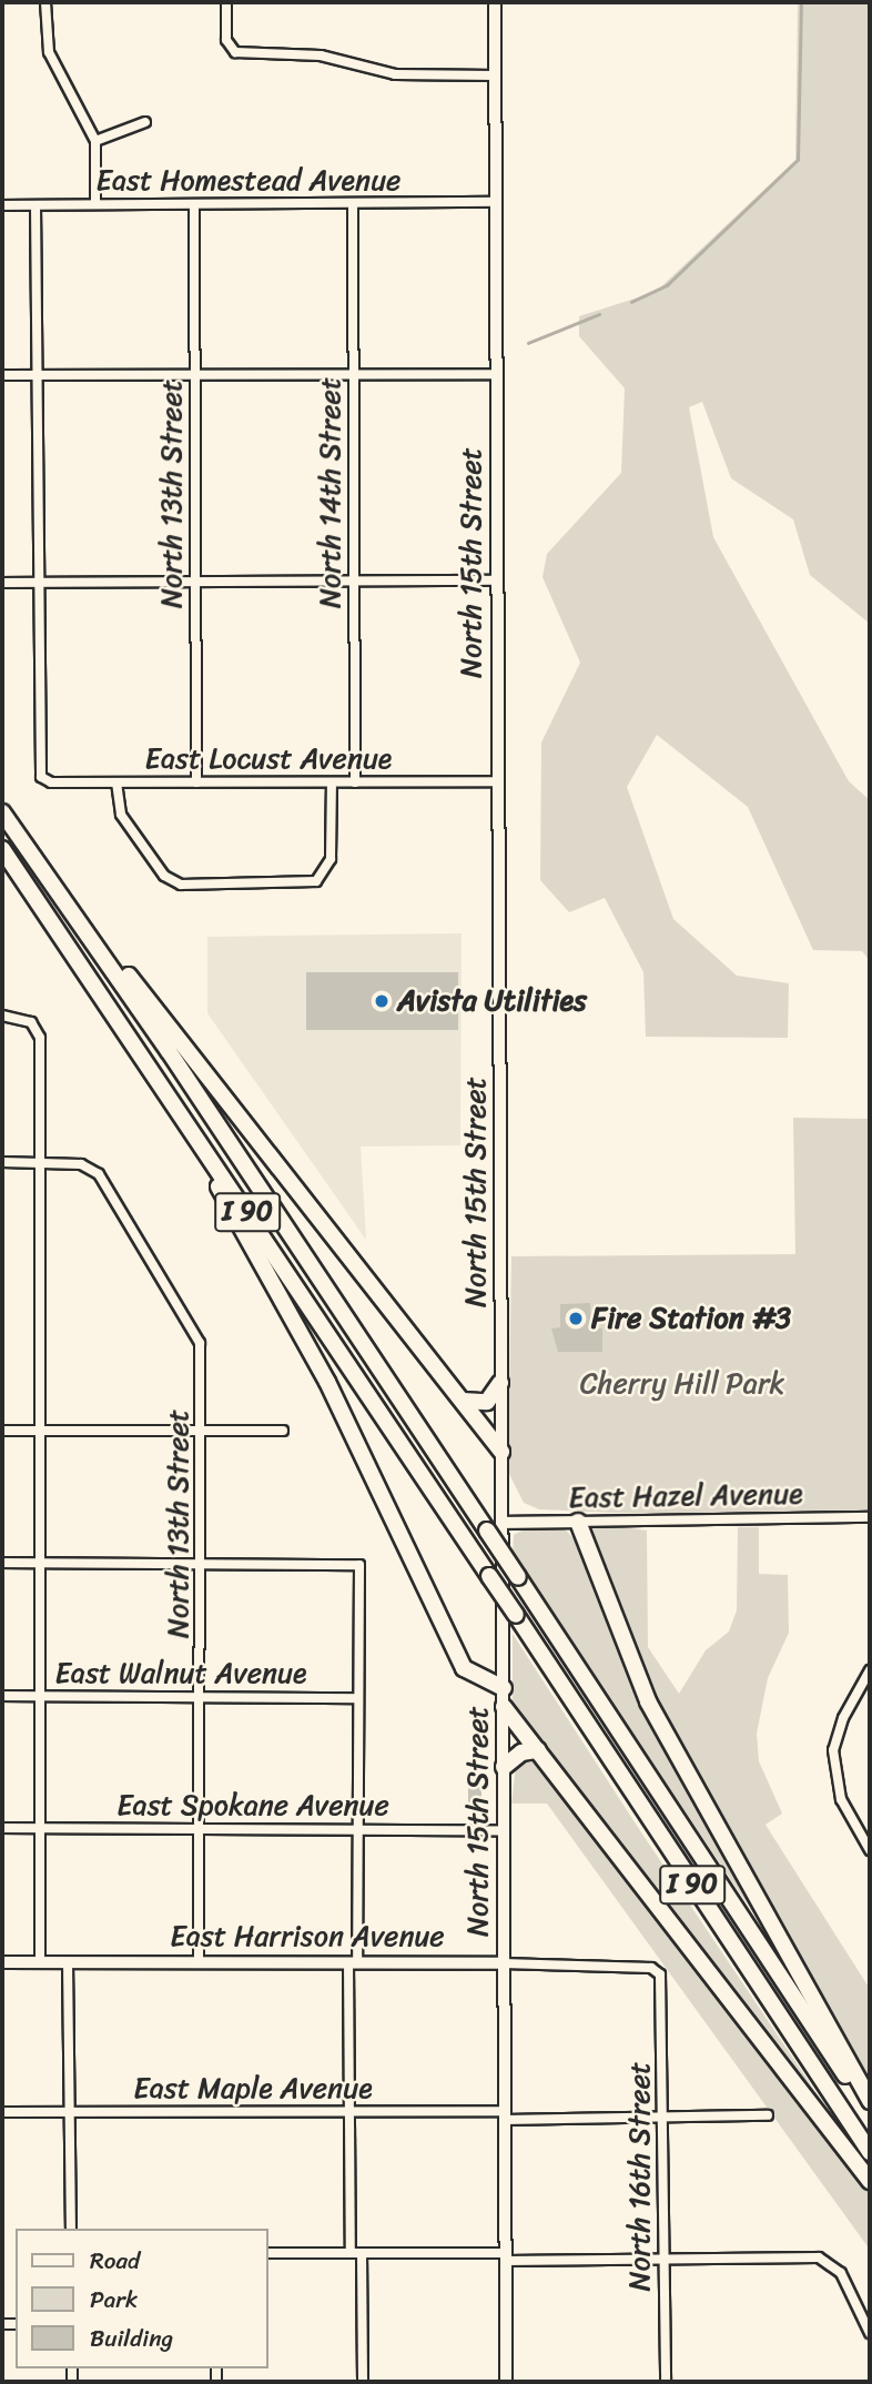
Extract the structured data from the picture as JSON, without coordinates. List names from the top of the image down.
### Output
{
  "streets": {
    "highway": ["I 90"],
    "main road": ["North 15th Street", "East Hazel Avenue", "East Harrison Avenue"],
    "street": [
      "East Homestead Avenue",
      "North 14th Street",
      "North 13th Street",
      "East Locust Avenue",
      "East Walnut Avenue",
      "East Spokane Avenue",
      "East Maple Avenue",
      "North 16th Street"
    ]
  },
  "crossings": [
    ["East Homestead Avenue", "North 14th Street"],
    ["East Homestead Avenue", "North 13th Street"],
    ["East Homestead Avenue", "North 15th Street"],
    ["North 14th Street", "East Locust Avenue"],
    ["North 13th Street", "East Locust Avenue"],
    ["North 13th Street", "East Walnut Avenue"],
    ["North 13th Street", "East Spokane Avenue"],
    ["North 13th Street", "East Harrison Avenue"],
    ["North 15th Street", "East Locust Avenue"],
    ["North 15th Street", "I 90"],
    ["North 15th Street", "East Hazel Avenue"],
    ["North 15th Street", "East Spokane Avenue"],
    ["North 15th Street", "East Harrison Avenue"],
    ["North 15th Street", "East Maple Avenue"],
    ["I 90", "East Hazel Avenue"],
    ["East Harrison Avenue", "North 16th Street"],
    ["East Maple Avenue", "North 16th Street"]
  ],
  "parks": ["Cherry Hill Park"],
  "places": ["Avista Utilities", "Fire Station #3"],
  "legend": ["Road", "Park", "Building"]
}
